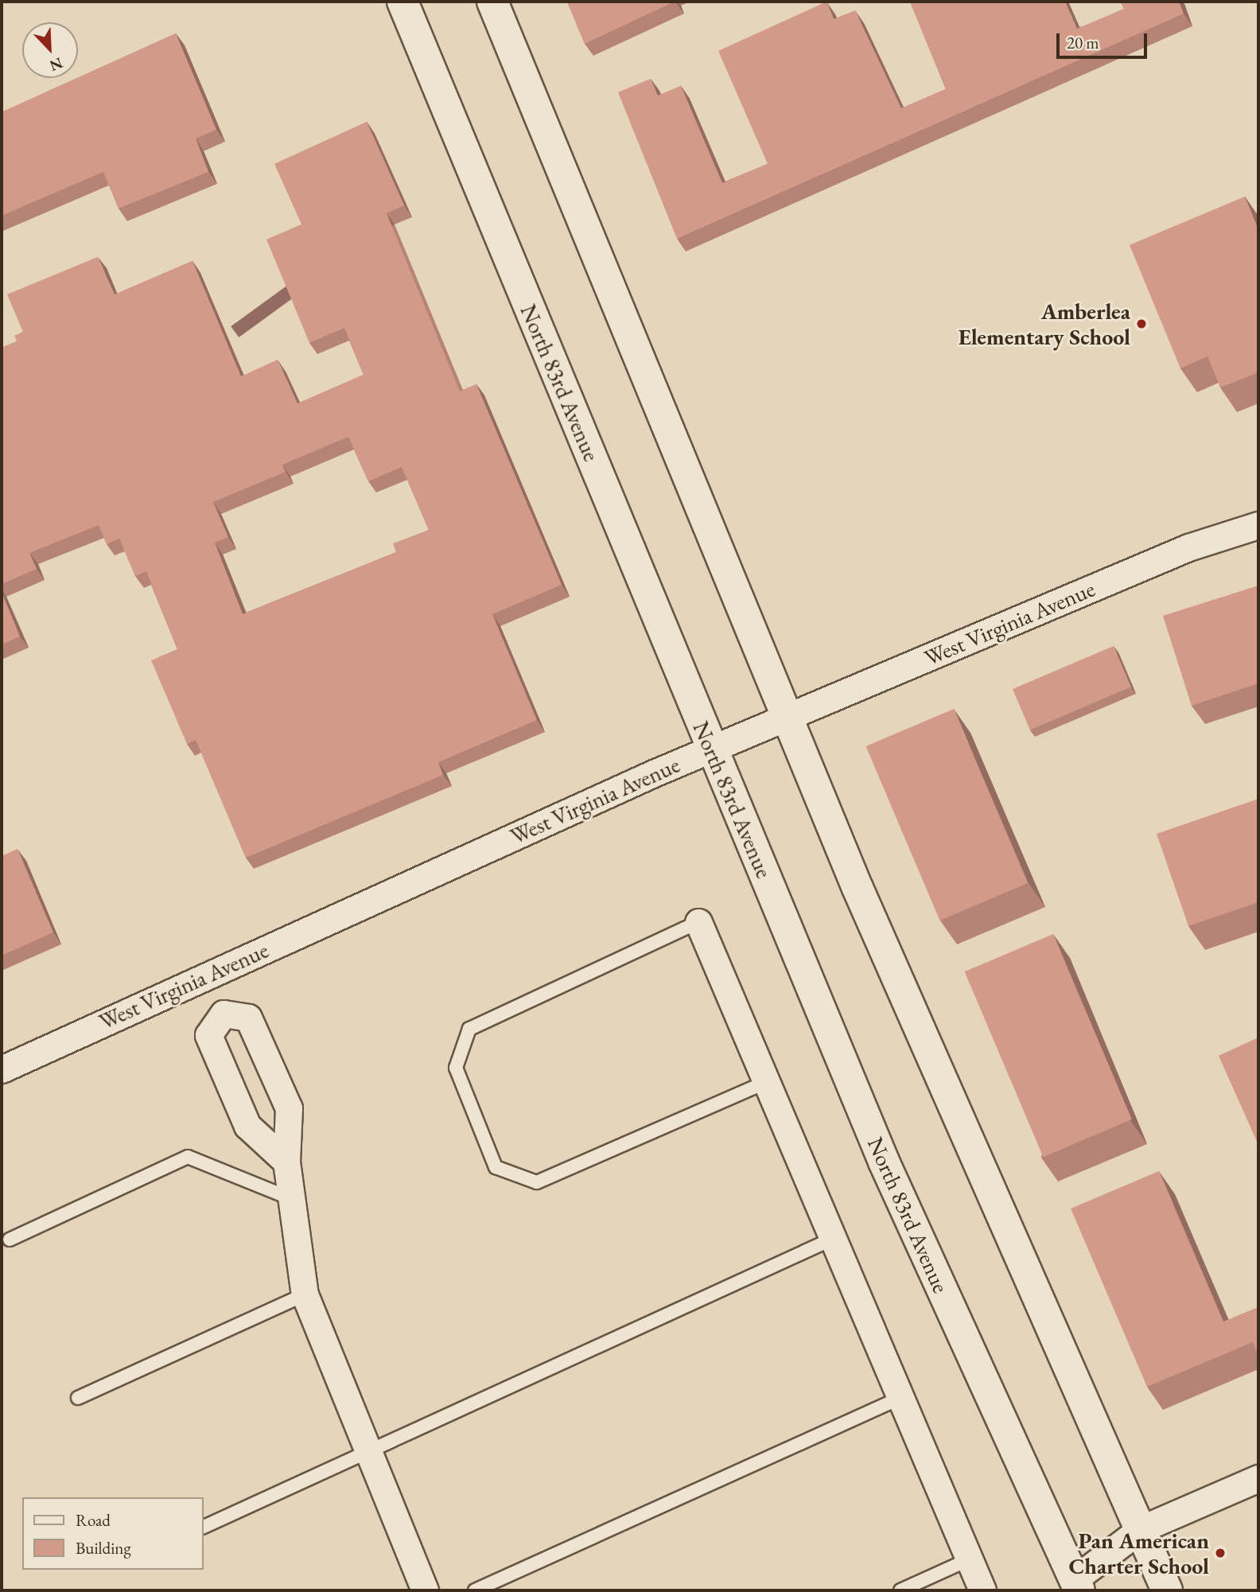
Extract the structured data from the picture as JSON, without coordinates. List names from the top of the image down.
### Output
{
  "streets": {
    "main road": ["North 83rd Avenue"],
    "street": ["West Virginia Avenue"]
  },
  "crossings": [
    ["North 83rd Avenue", "West Virginia Avenue"]
  ],
  "places": ["Amberlea Elementary School", "Pan American Charter School"],
  "legend": ["Road", "Building"],
  "scale_bar": "20 m",
  "north": "bottom right"
}
